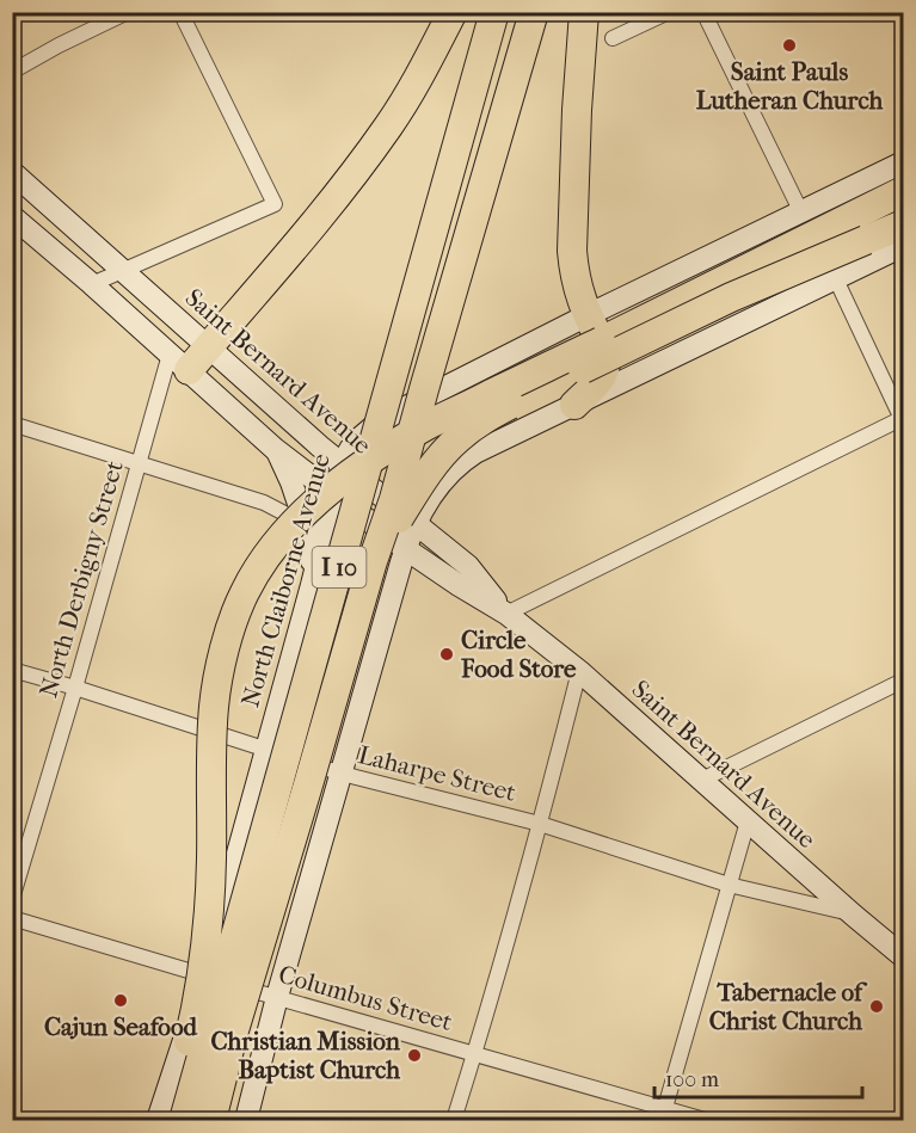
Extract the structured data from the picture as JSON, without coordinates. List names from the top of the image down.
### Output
{
  "streets": {
    "highway": ["I 10"],
    "main road": ["Saint Bernard Avenue", "North Claiborne Avenue"],
    "street": ["North Derbigny Street", "Laharpe Street", "Columbus Street"]
  },
  "crossings": [
    ["Saint Bernard Avenue", "North Derbigny Street"],
    ["Saint Bernard Avenue", "North Claiborne Avenue"],
    ["Saint Bernard Avenue", "Laharpe Street"],
    ["North Derbigny Street", "Laharpe Street"],
    ["North Claiborne Avenue", "Laharpe Street"],
    ["North Claiborne Avenue", "Columbus Street"]
  ],
  "places": [
    "Saint Pauls Lutheran Church",
    "Circle Food Store",
    "Cajun Seafood",
    "Tabernacle of Christ Church",
    "Christian Mission Baptist Church"
  ],
  "scale_bar": "100 m"
}
